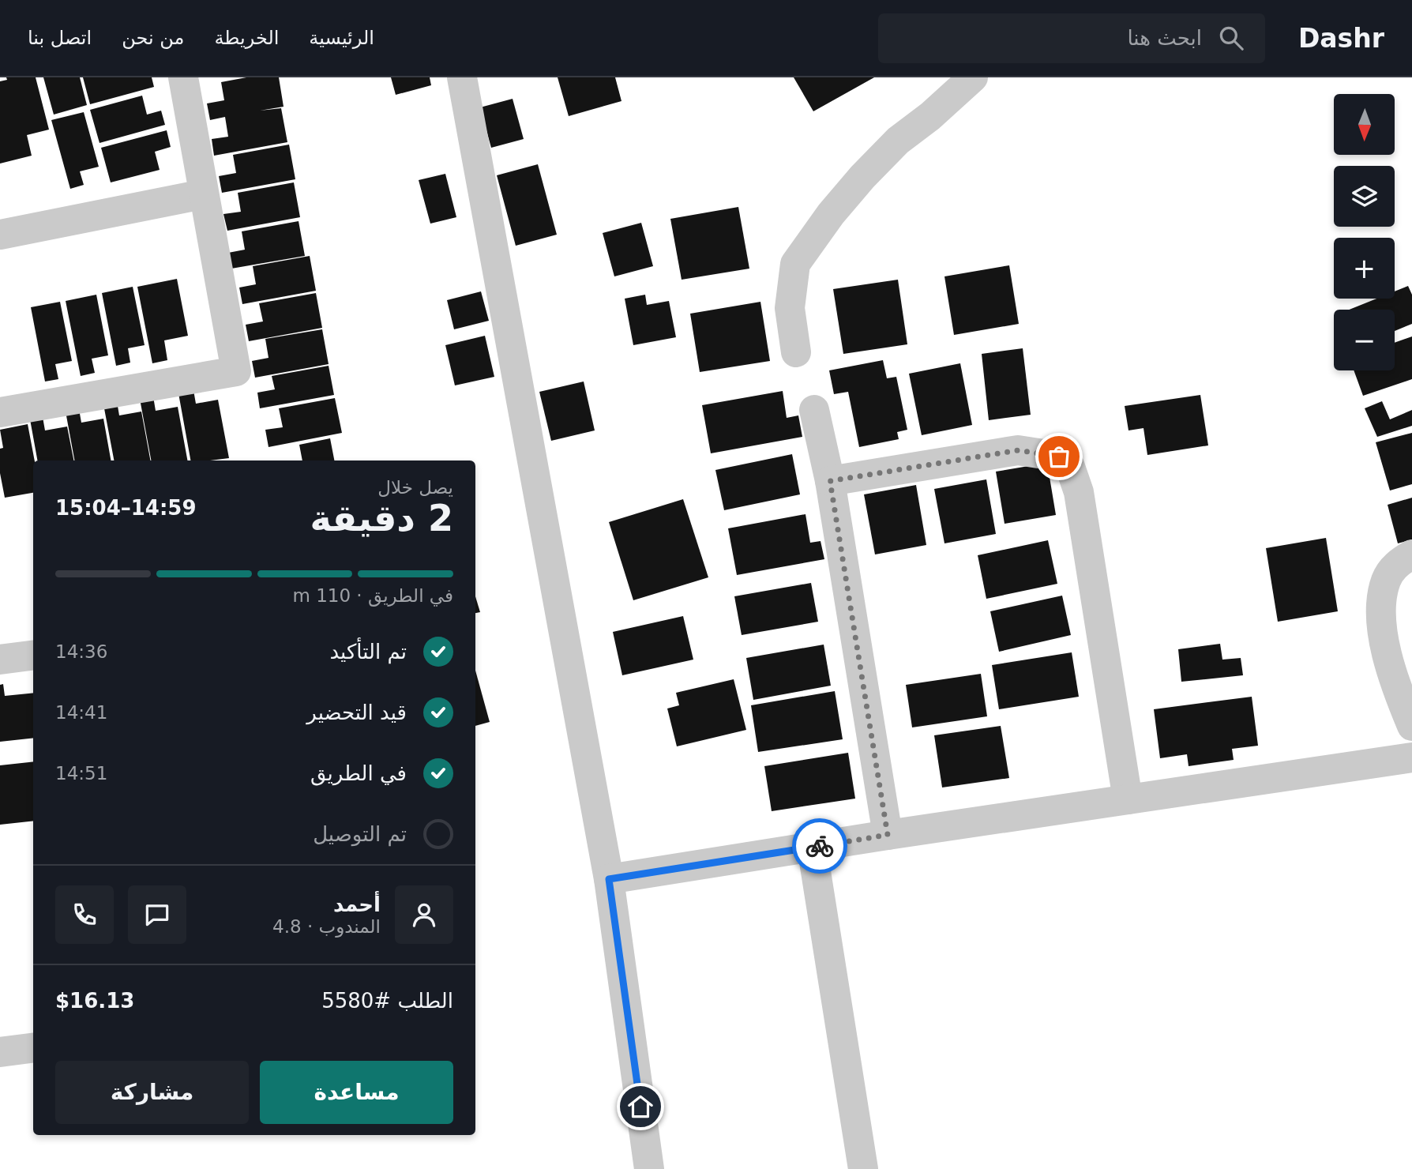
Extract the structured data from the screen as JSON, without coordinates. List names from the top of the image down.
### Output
{
  "north": "bottom",
  "page": {
    "header": "Dashr",
    "search": "ابحث هنا",
    "nav": [
      "الرئيسية",
      "الخريطة",
      "من نحن",
      "اتصل بنا"
    ],
    "map_buttons": ["+", "−"],
    "heading": ["2 دقيقة", "يصل خلال", "14:59–15:04"],
    "panel": [
      "أحمد",
      "المندوب · 4.8",
      "الطلب #5580",
      "$16.13"
    ],
    "bar": "في الطريق · 110 m",
    "list": [
      ["تم التأكيد", "14:36"],
      ["قيد التحضير", "14:41"],
      ["في الطريق", "14:51"],
      "تم التوصيل"
    ],
    "buttons": ["مساعدة", "مشاركة"]
  }
}
